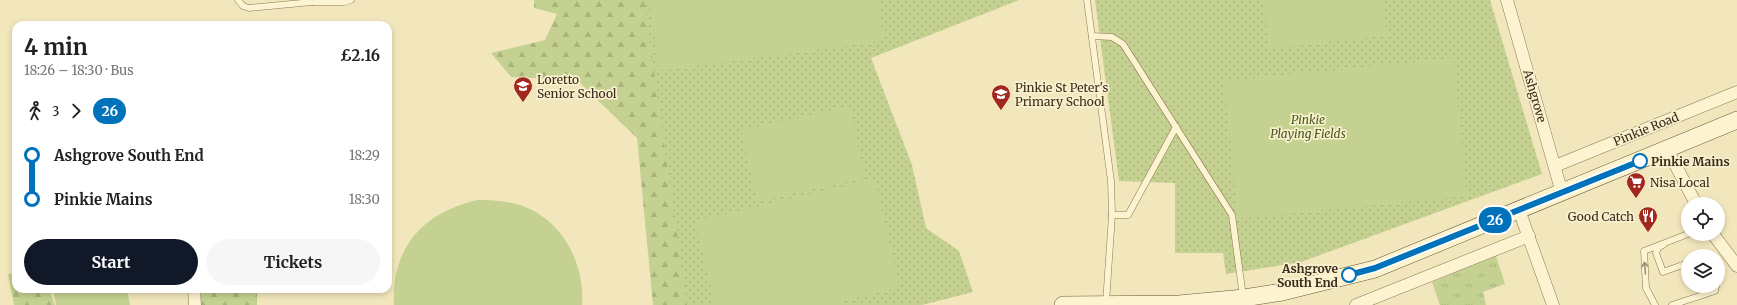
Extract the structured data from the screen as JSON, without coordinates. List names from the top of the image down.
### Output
{
  "streets": {
    "street": ["Ashgrove", "Pinkie Road"]
  },
  "crossings": [
    ["Ashgrove", "Pinkie Road"]
  ],
  "parks": ["Pinkie Playing Fields"],
  "places": {
    "school or university": ["Loretto Senior School", "Pinkie St Peter's Primary School"],
    "other": ["Pinkie Mains", "Ashgrove South End"],
    "supermarket": ["Nisa Local"],
    "restaurant": ["Good Catch"]
  },
  "lines": ["bus line 26"],
  "page": {
    "on_map": "26",
    "heading": ["4 min", "18:26 – 18:30 · Bus", "£2.16"],
    "legs": ["3", "26"],
    "list": [
      {
        "name": "Ashgrove South End",
        "value": "18:29"
      },
      {
        "name": "Pinkie Mains",
        "value": "18:30"
      }
    ],
    "buttons": ["Start", "Tickets"]
  }
}
